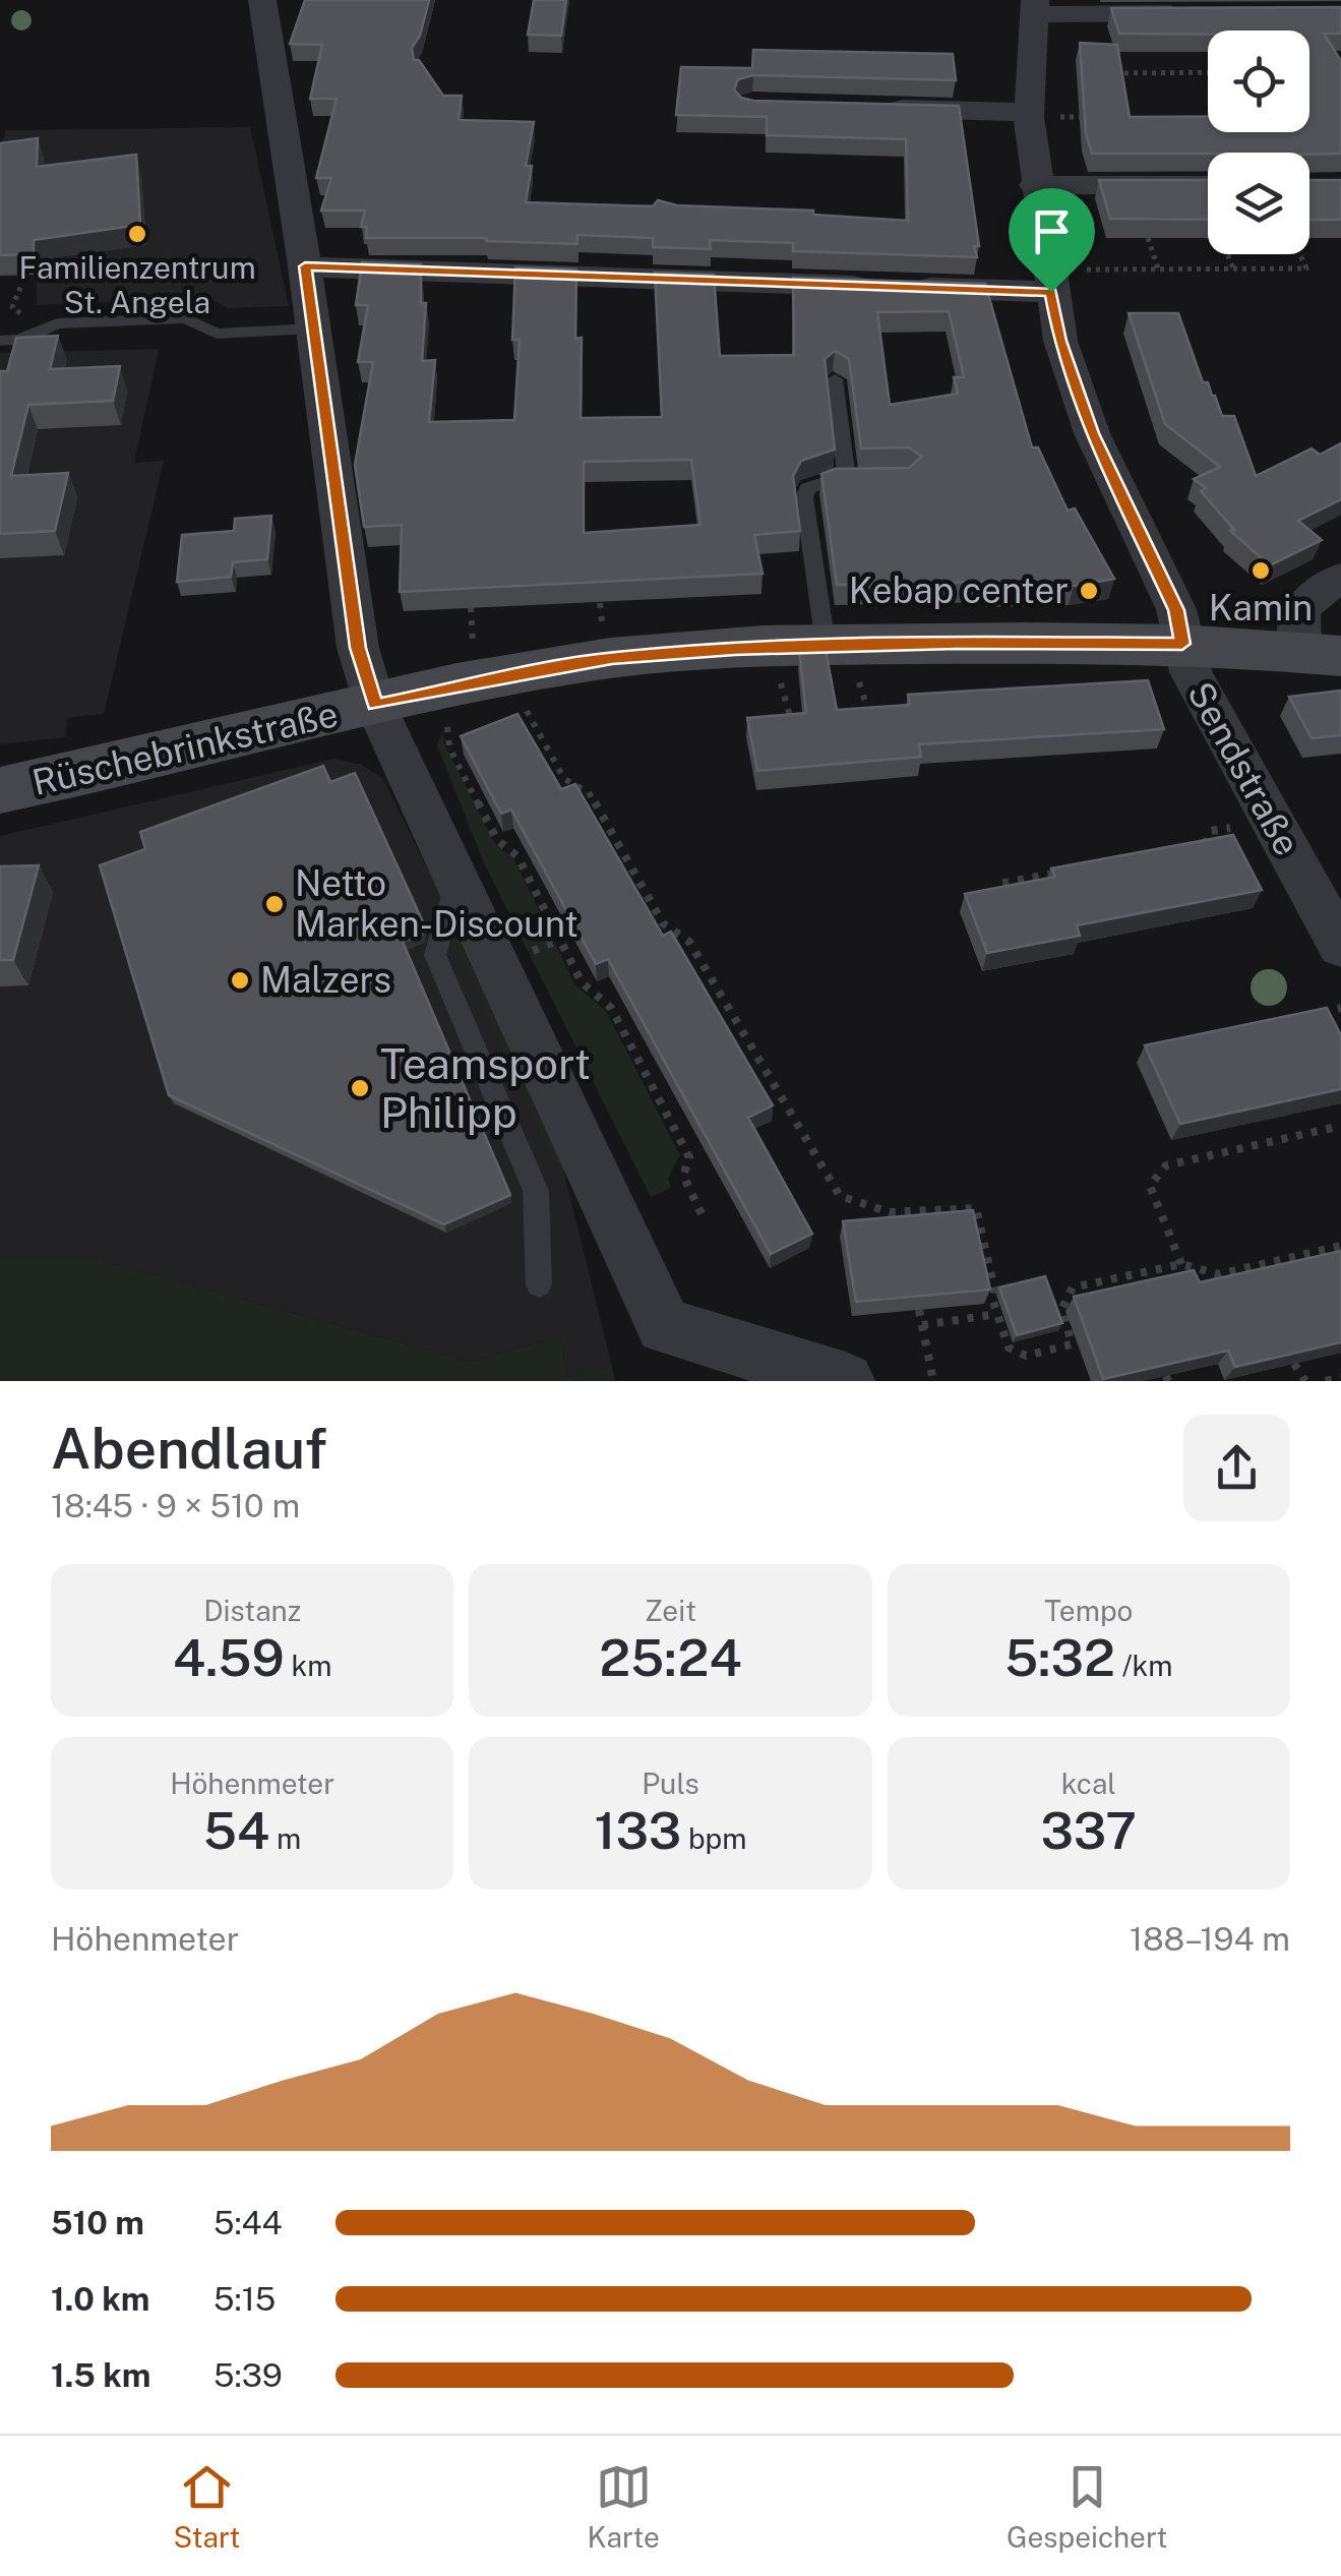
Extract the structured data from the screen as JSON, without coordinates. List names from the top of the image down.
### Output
{
  "streets": {
    "main road": ["Rüschebrinkstraße"],
    "street": ["Sendstraße"]
  },
  "crossings": [
    ["Rüschebrinkstraße", "Sendstraße"]
  ],
  "places": [
    "Familienzentrum St. Angela",
    "Kamin",
    "Kebap center",
    "Netto Marken-Discount",
    "Malzers",
    "Teamsport Philipp"
  ],
  "page": {
    "heading": ["Abendlauf", "18:45 · 9 × 510 m"],
    "stats": [
      ["Distanz", "4.59 km"],
      ["Zeit", "25:24"],
      ["Tempo", "5:32 /km"],
      ["Höhenmeter", "54 m"],
      ["Puls", "133 bpm"],
      ["kcal", "337"]
    ],
    "chart": ["Höhenmeter", "188–194 m"],
    "list": [
      {
        "name": "510 m",
        "note": "5:44"
      },
      {
        "name": "1.0 km",
        "note": "5:15"
      },
      {
        "name": "1.5 km",
        "note": "5:39"
      }
    ],
    "tabs": ["Start", "Karte", "Gespeichert"]
  }
}
